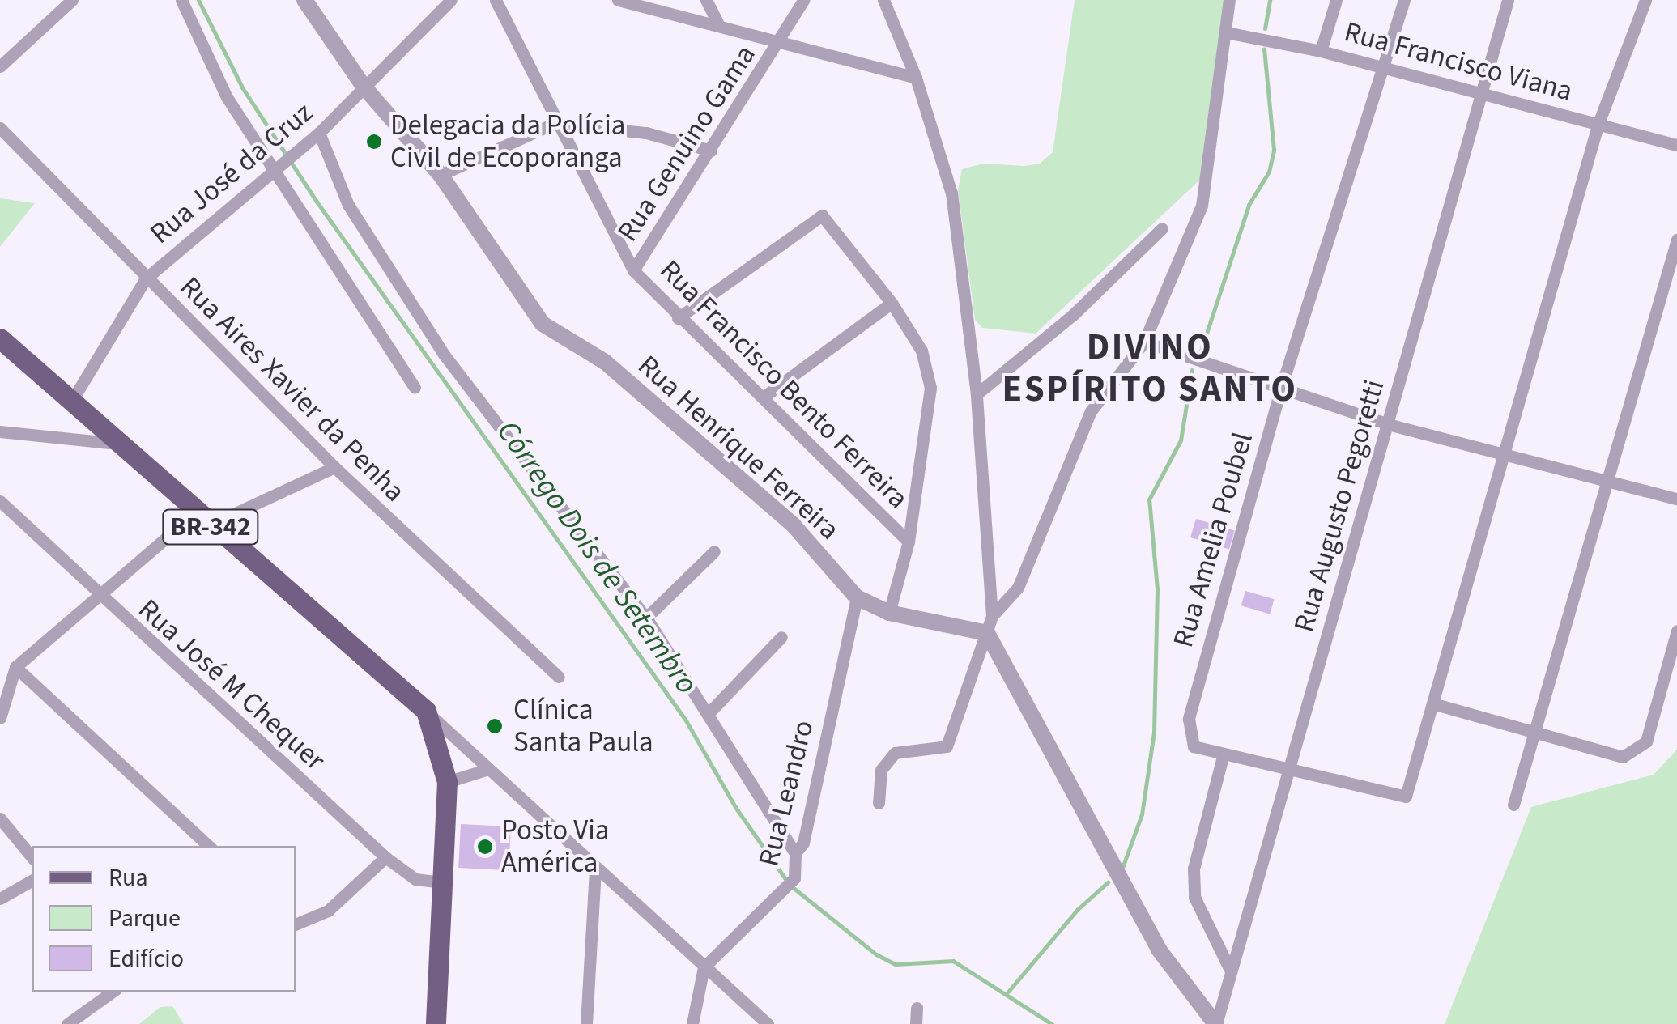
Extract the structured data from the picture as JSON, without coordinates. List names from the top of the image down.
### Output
{
  "streets": {
    "main road": ["BR-342"],
    "street": [
      "Rua Francisco Viana",
      "Rua Genuino Gama",
      "Rua José da Cruz",
      "Rua Francisco Bento Ferreira",
      "Rua Aires Xavier da Penha",
      "Rua Henrique Ferreira",
      "Rua Augusto Pegoretti",
      "Rua Amelia Poubel",
      "Rua José M Chequer",
      "Rua Leandro"
    ]
  },
  "crossings": [
    ["Rua Francisco Viana", "Rua Augusto Pegoretti"],
    ["Rua Francisco Viana", "Rua Amelia Poubel"],
    ["Rua Genuino Gama", "Rua Francisco Bento Ferreira"],
    ["Rua José da Cruz", "Rua Aires Xavier da Penha"],
    ["Rua José da Cruz", "Rua Henrique Ferreira"],
    ["Rua José da Cruz", "BR-342"],
    ["Rua Henrique Ferreira", "Rua Leandro"],
    ["Rua Augusto Pegoretti", "Rua Amelia Poubel"]
  ],
  "districts": ["DIVINO ESPÍRITO SANTO"],
  "water": ["Córrego Dois de Setembro"],
  "places": ["Delegacia da Polícia Civil de Ecoporanga", "Clínica Santa Paula", "Posto Via América"],
  "legend": ["Rua", "Parque", "Edifício"]
}
